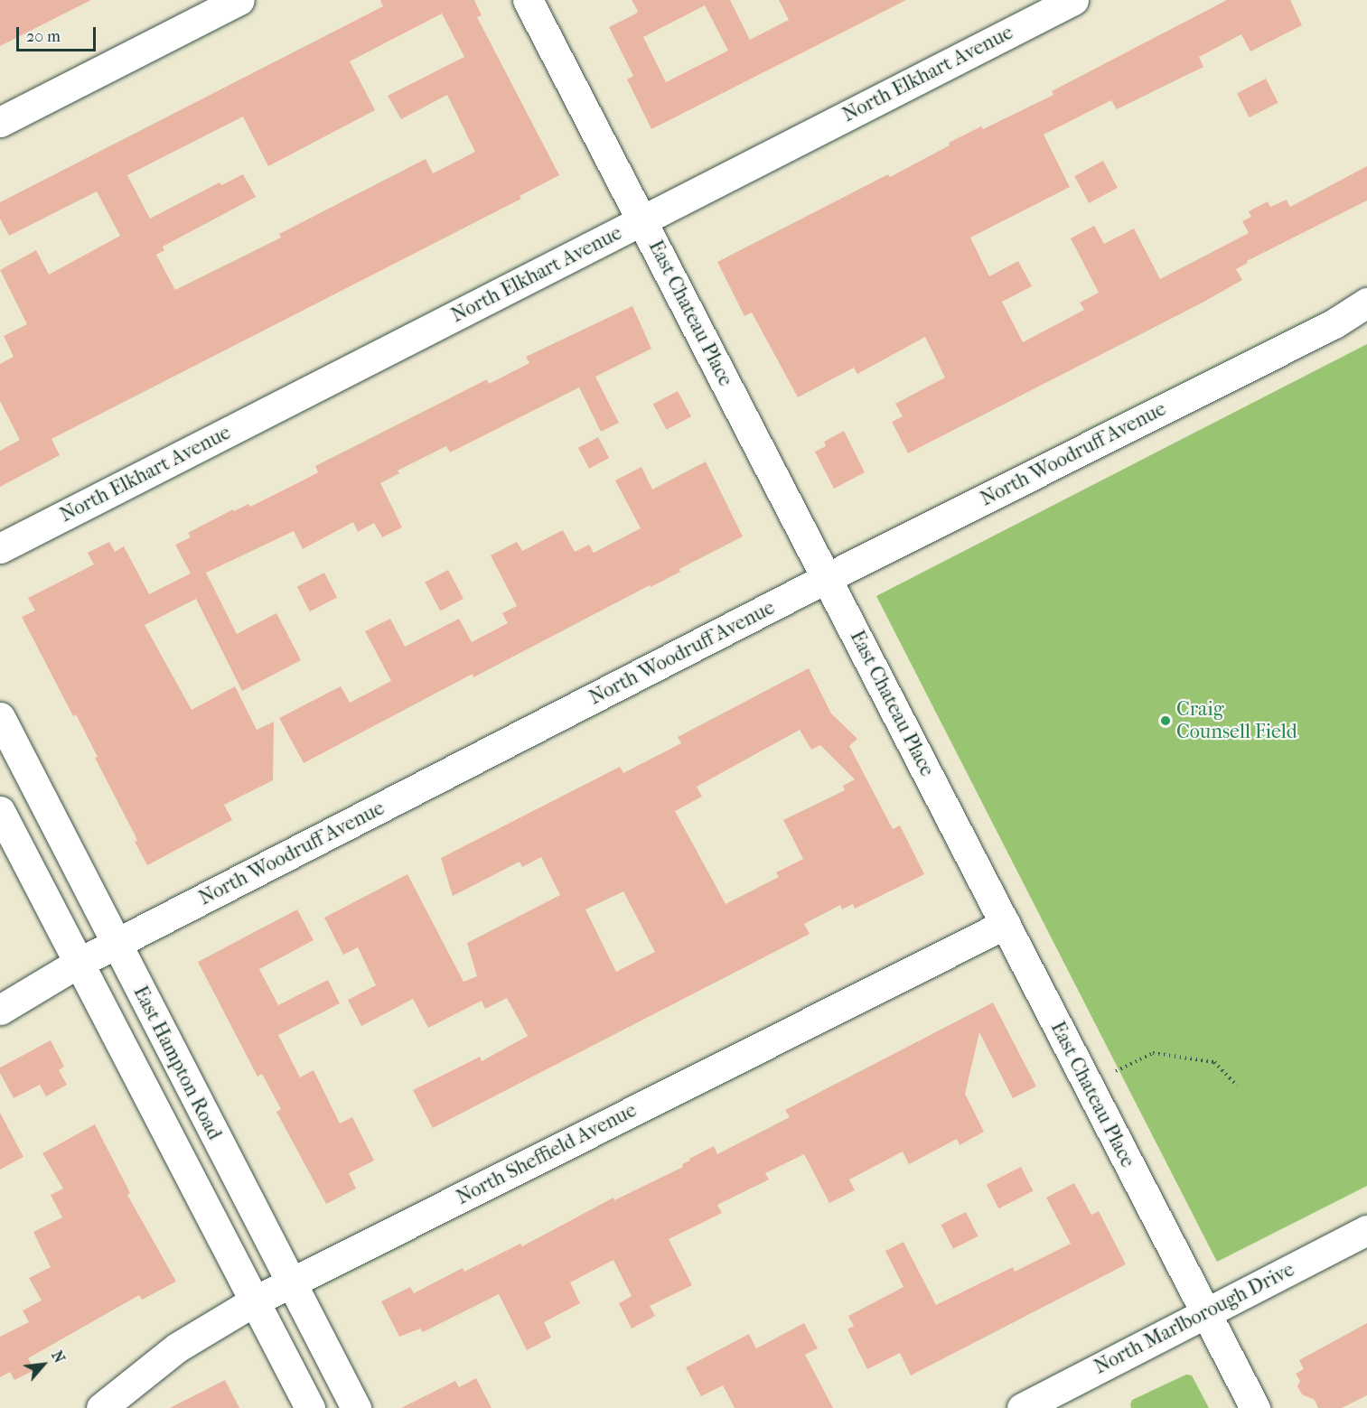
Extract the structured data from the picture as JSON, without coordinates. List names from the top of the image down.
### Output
{
  "streets": {
    "street": [
      "North Elkhart Avenue",
      "East Chateau Place",
      "North Woodruff Avenue",
      "East Hampton Road",
      "North Sheffield Avenue",
      "North Marlborough Drive"
    ]
  },
  "crossings": [
    ["North Elkhart Avenue", "East Chateau Place"],
    ["East Chateau Place", "North Woodruff Avenue"],
    ["East Chateau Place", "North Sheffield Avenue"],
    ["East Chateau Place", "North Marlborough Drive"],
    ["North Woodruff Avenue", "East Hampton Road"],
    ["East Hampton Road", "North Sheffield Avenue"]
  ],
  "places": ["Craig Counsell Field"],
  "scale_bar": "20 m",
  "north": "top right"
}
